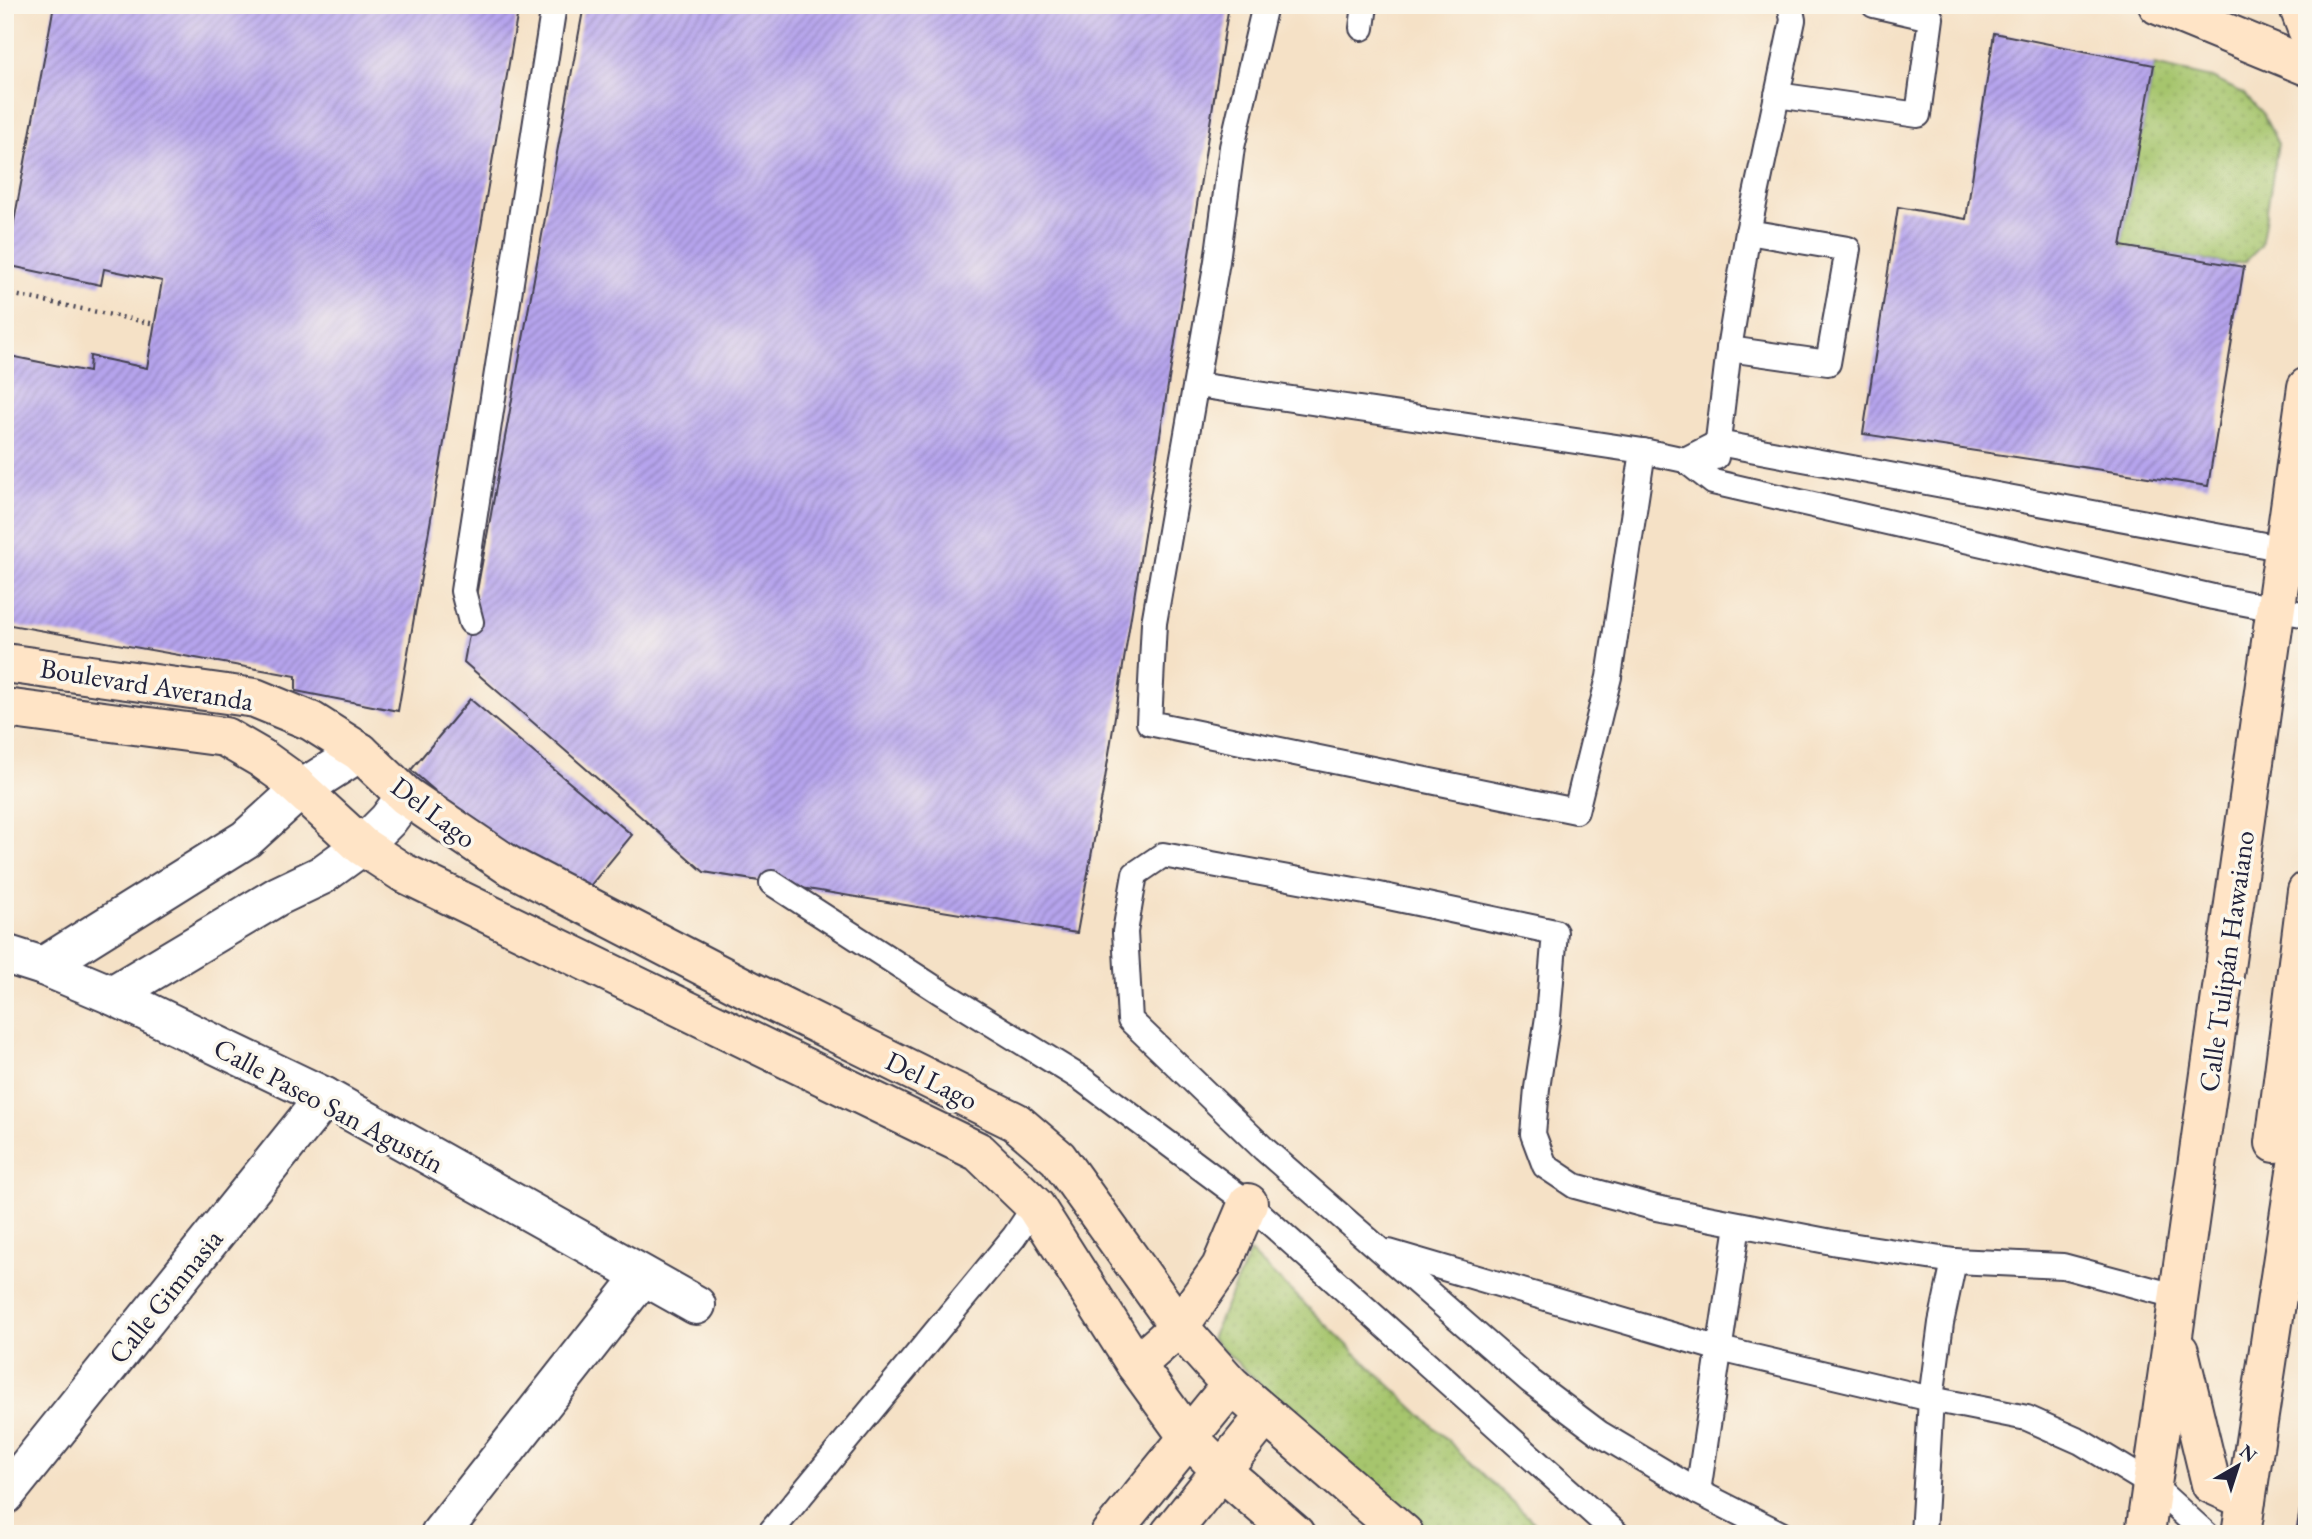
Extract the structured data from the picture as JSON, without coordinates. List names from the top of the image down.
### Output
{
  "streets": {
    "street": [
      "Boulevard Averanda",
      "Del Lago",
      "Calle Tulipán Hawaiano",
      "Calle Paseo San Agustín",
      "Calle Gimnasia"
    ]
  },
  "crossings": [
    ["Boulevard Averanda", "Del Lago"],
    ["Calle Paseo San Agustín", "Calle Gimnasia"]
  ],
  "north": "top right"
}
